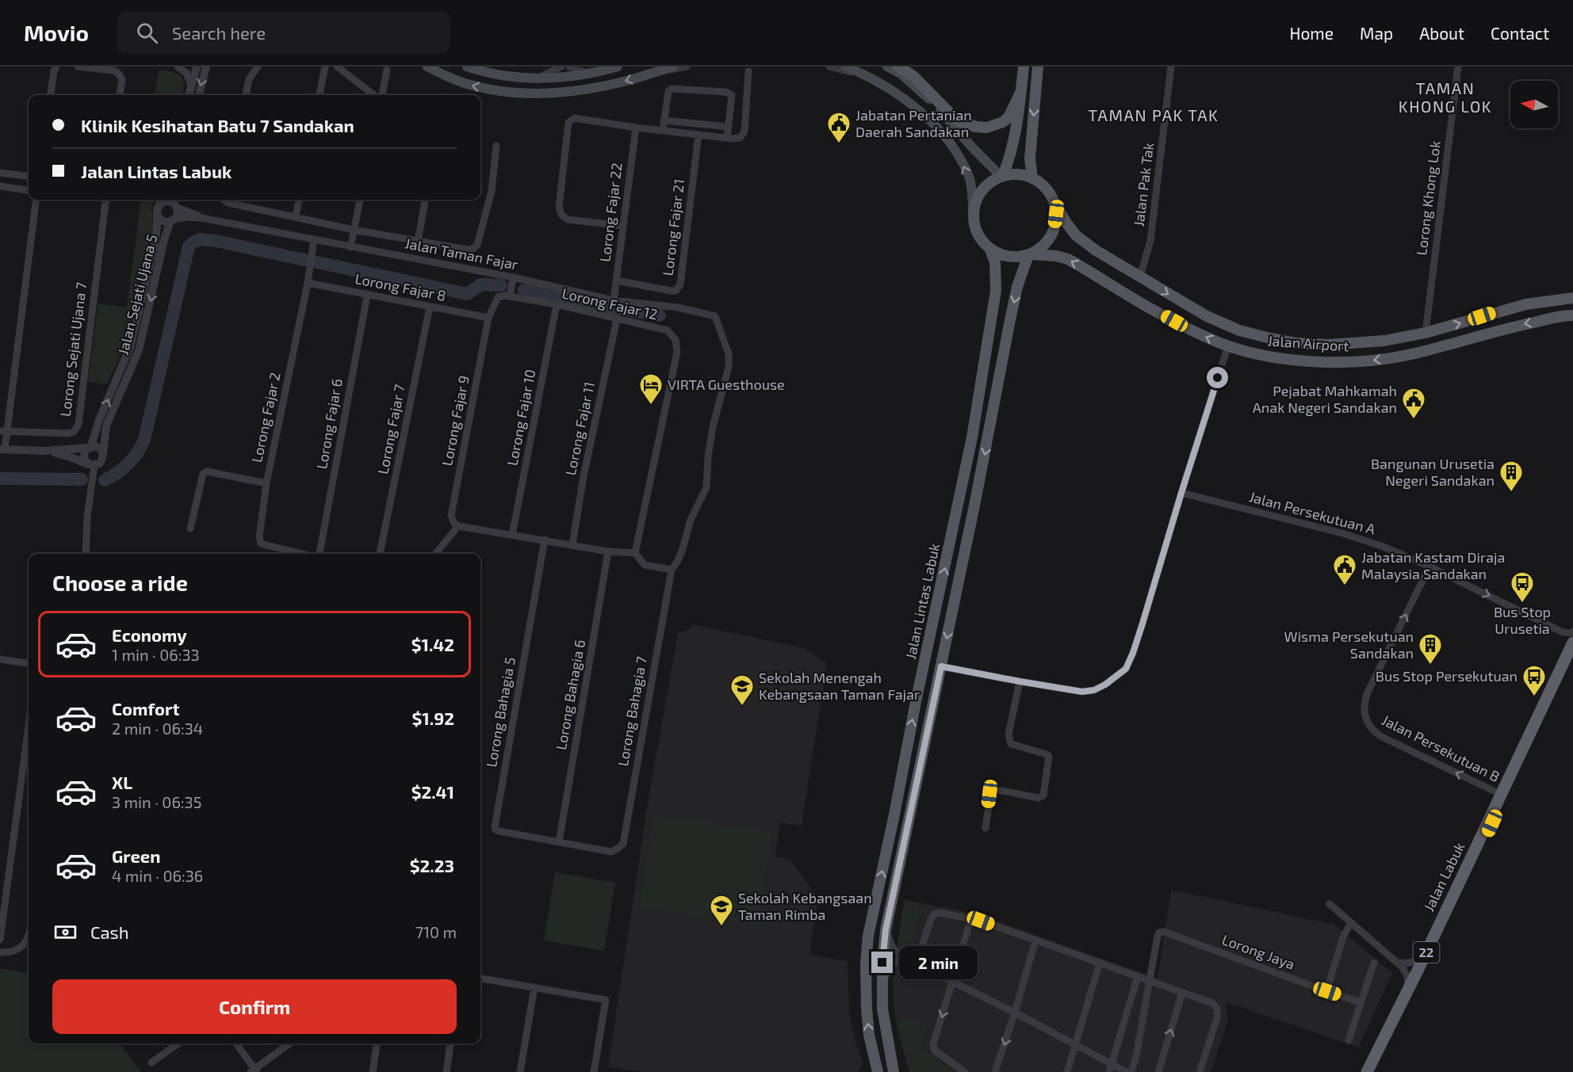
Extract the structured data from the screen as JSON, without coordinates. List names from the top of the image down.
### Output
{
  "streets": {
    "highway": ["Jalan Labuk", "22"],
    "main road": ["Jalan Airport", "Jalan Lintas Labuk"],
    "street": [
      "Jalan Pak Tak",
      "Lorong Khong Lok",
      "Lorong Fajar 22",
      "Lorong Fajar 21",
      "Jalan Taman Fajar",
      "Lorong Fajar 8",
      "Jalan Sejati Ujana 5",
      "Lorong Fajar 12",
      "Lorong Sejati Ujana 7",
      "Lorong Fajar 2",
      "Lorong Fajar 10",
      "Lorong Fajar 9",
      "Lorong Fajar 6",
      "Lorong Fajar 11",
      "Lorong Fajar 7",
      "Jalan Persekutuan A",
      "Lorong Bahagia 6",
      "Lorong Bahagia 7",
      "Lorong Bahagia 5",
      "Jalan Persekutuan B",
      "Lorong Jaya"
    ]
  },
  "crossings": [
    ["Jalan Pak Tak", "Jalan Airport"],
    ["Lorong Khong Lok", "Jalan Airport"],
    ["Lorong Fajar 22", "Lorong Fajar 21"],
    ["Lorong Fajar 22", "Jalan Taman Fajar"],
    ["Jalan Taman Fajar", "Lorong Fajar 2"],
    ["Jalan Taman Fajar", "Lorong Bahagia 7"],
    ["Lorong Fajar 8", "Lorong Fajar 2"],
    ["Lorong Fajar 8", "Lorong Fajar 9"],
    ["Lorong Fajar 8", "Lorong Fajar 6"],
    ["Lorong Fajar 8", "Lorong Fajar 7"],
    ["Lorong Fajar 12", "Lorong Fajar 10"],
    ["Lorong Fajar 12", "Lorong Fajar 11"],
    ["Jalan Airport", "Jalan Lintas Labuk"],
    ["Jalan Persekutuan A", "Jalan Persekutuan B"],
    ["Lorong Bahagia 6", "Lorong Bahagia 5"],
    ["Lorong Bahagia 7", "Lorong Bahagia 5"],
    ["Jalan Persekutuan B", "Jalan Labuk"]
  ],
  "one_way": ["Jalan Persekutuan A"],
  "districts": ["TAMAN KHONG LOK", "TAMAN PAK TAK"],
  "places": {
    "public building": ["Jabatan Pertanian Daerah Sandakan", "Pejabat Mahkamah Anak Negeri Sandakan", "Jabatan Kastam Diraja Malaysia Sandakan"],
    "hotel": ["VIRTA Guesthouse"],
    "building": ["Bangunan Urusetia Negeri Sandakan", "Wisma Persekutuan Sandakan"],
    "bus stop": ["Bus Stop Urusetia", "Bus Stop Persekutuan"],
    "school or university": ["Sekolah Menengah Kebangsaan Taman Fajar", "Sekolah Kebangsaan Taman Rimba"]
  },
  "north": "left",
  "page": {
    "header": "Movio",
    "search": "Search here",
    "nav": [
      "Home",
      "Map",
      "About",
      "Contact"
    ],
    "banner": ["Klinik Kesihatan Batu 7 Sandakan", "Jalan Lintas Labuk"],
    "heading": "Choose a ride",
    "list": [
      {
        "name": "Economy",
        "note": "1 min · 06:33",
        "value": "$1.42"
      },
      {
        "name": "Comfort",
        "note": "2 min · 06:34",
        "value": "$1.92"
      },
      {
        "name": "XL",
        "note": "3 min · 06:35",
        "value": "$2.41"
      },
      {
        "name": "Green",
        "note": "4 min · 06:36",
        "value": "$2.23"
      }
    ],
    "pay": ["Cash", "710 m"],
    "bubble": "2 min",
    "buttons": "Confirm"
  }
}
